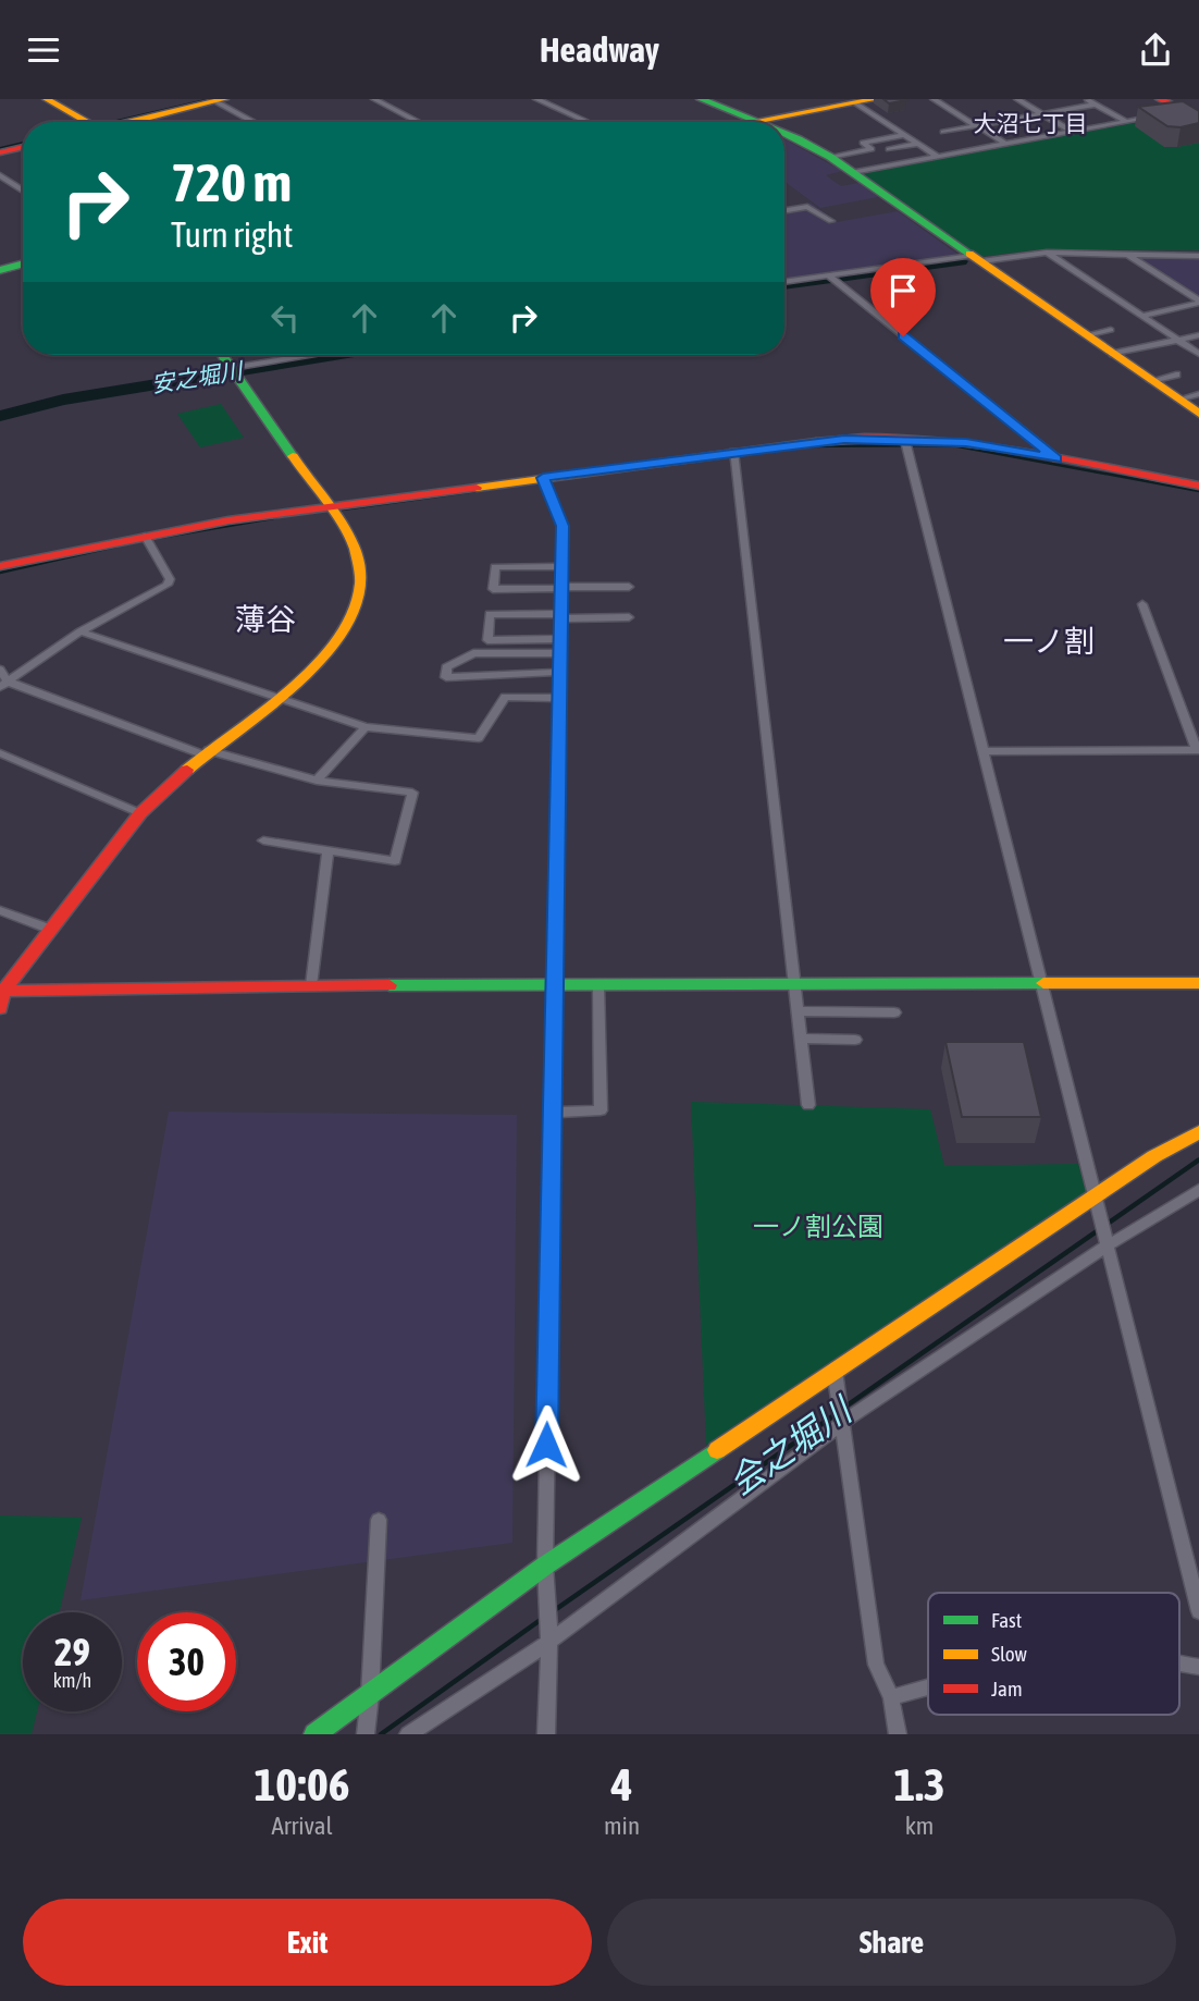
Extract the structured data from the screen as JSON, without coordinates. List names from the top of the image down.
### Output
{
  "districts": ["大沼七丁目", "薄谷", "一ノ割"],
  "water": ["安之堀川", "会之堀川"],
  "parks": ["一ノ割公園"],
  "legend": ["Fast", "Slow", "Jam"],
  "page": {
    "header": "Headway",
    "turn": ["720 m", "Turn right"],
    "speed": "29 km/h",
    "limit": "30",
    "eta": [
      "10:06",
      "Arrival",
      "4",
      "min",
      "1.3",
      "km"
    ],
    "buttons": ["Exit", "Share"]
  }
}
